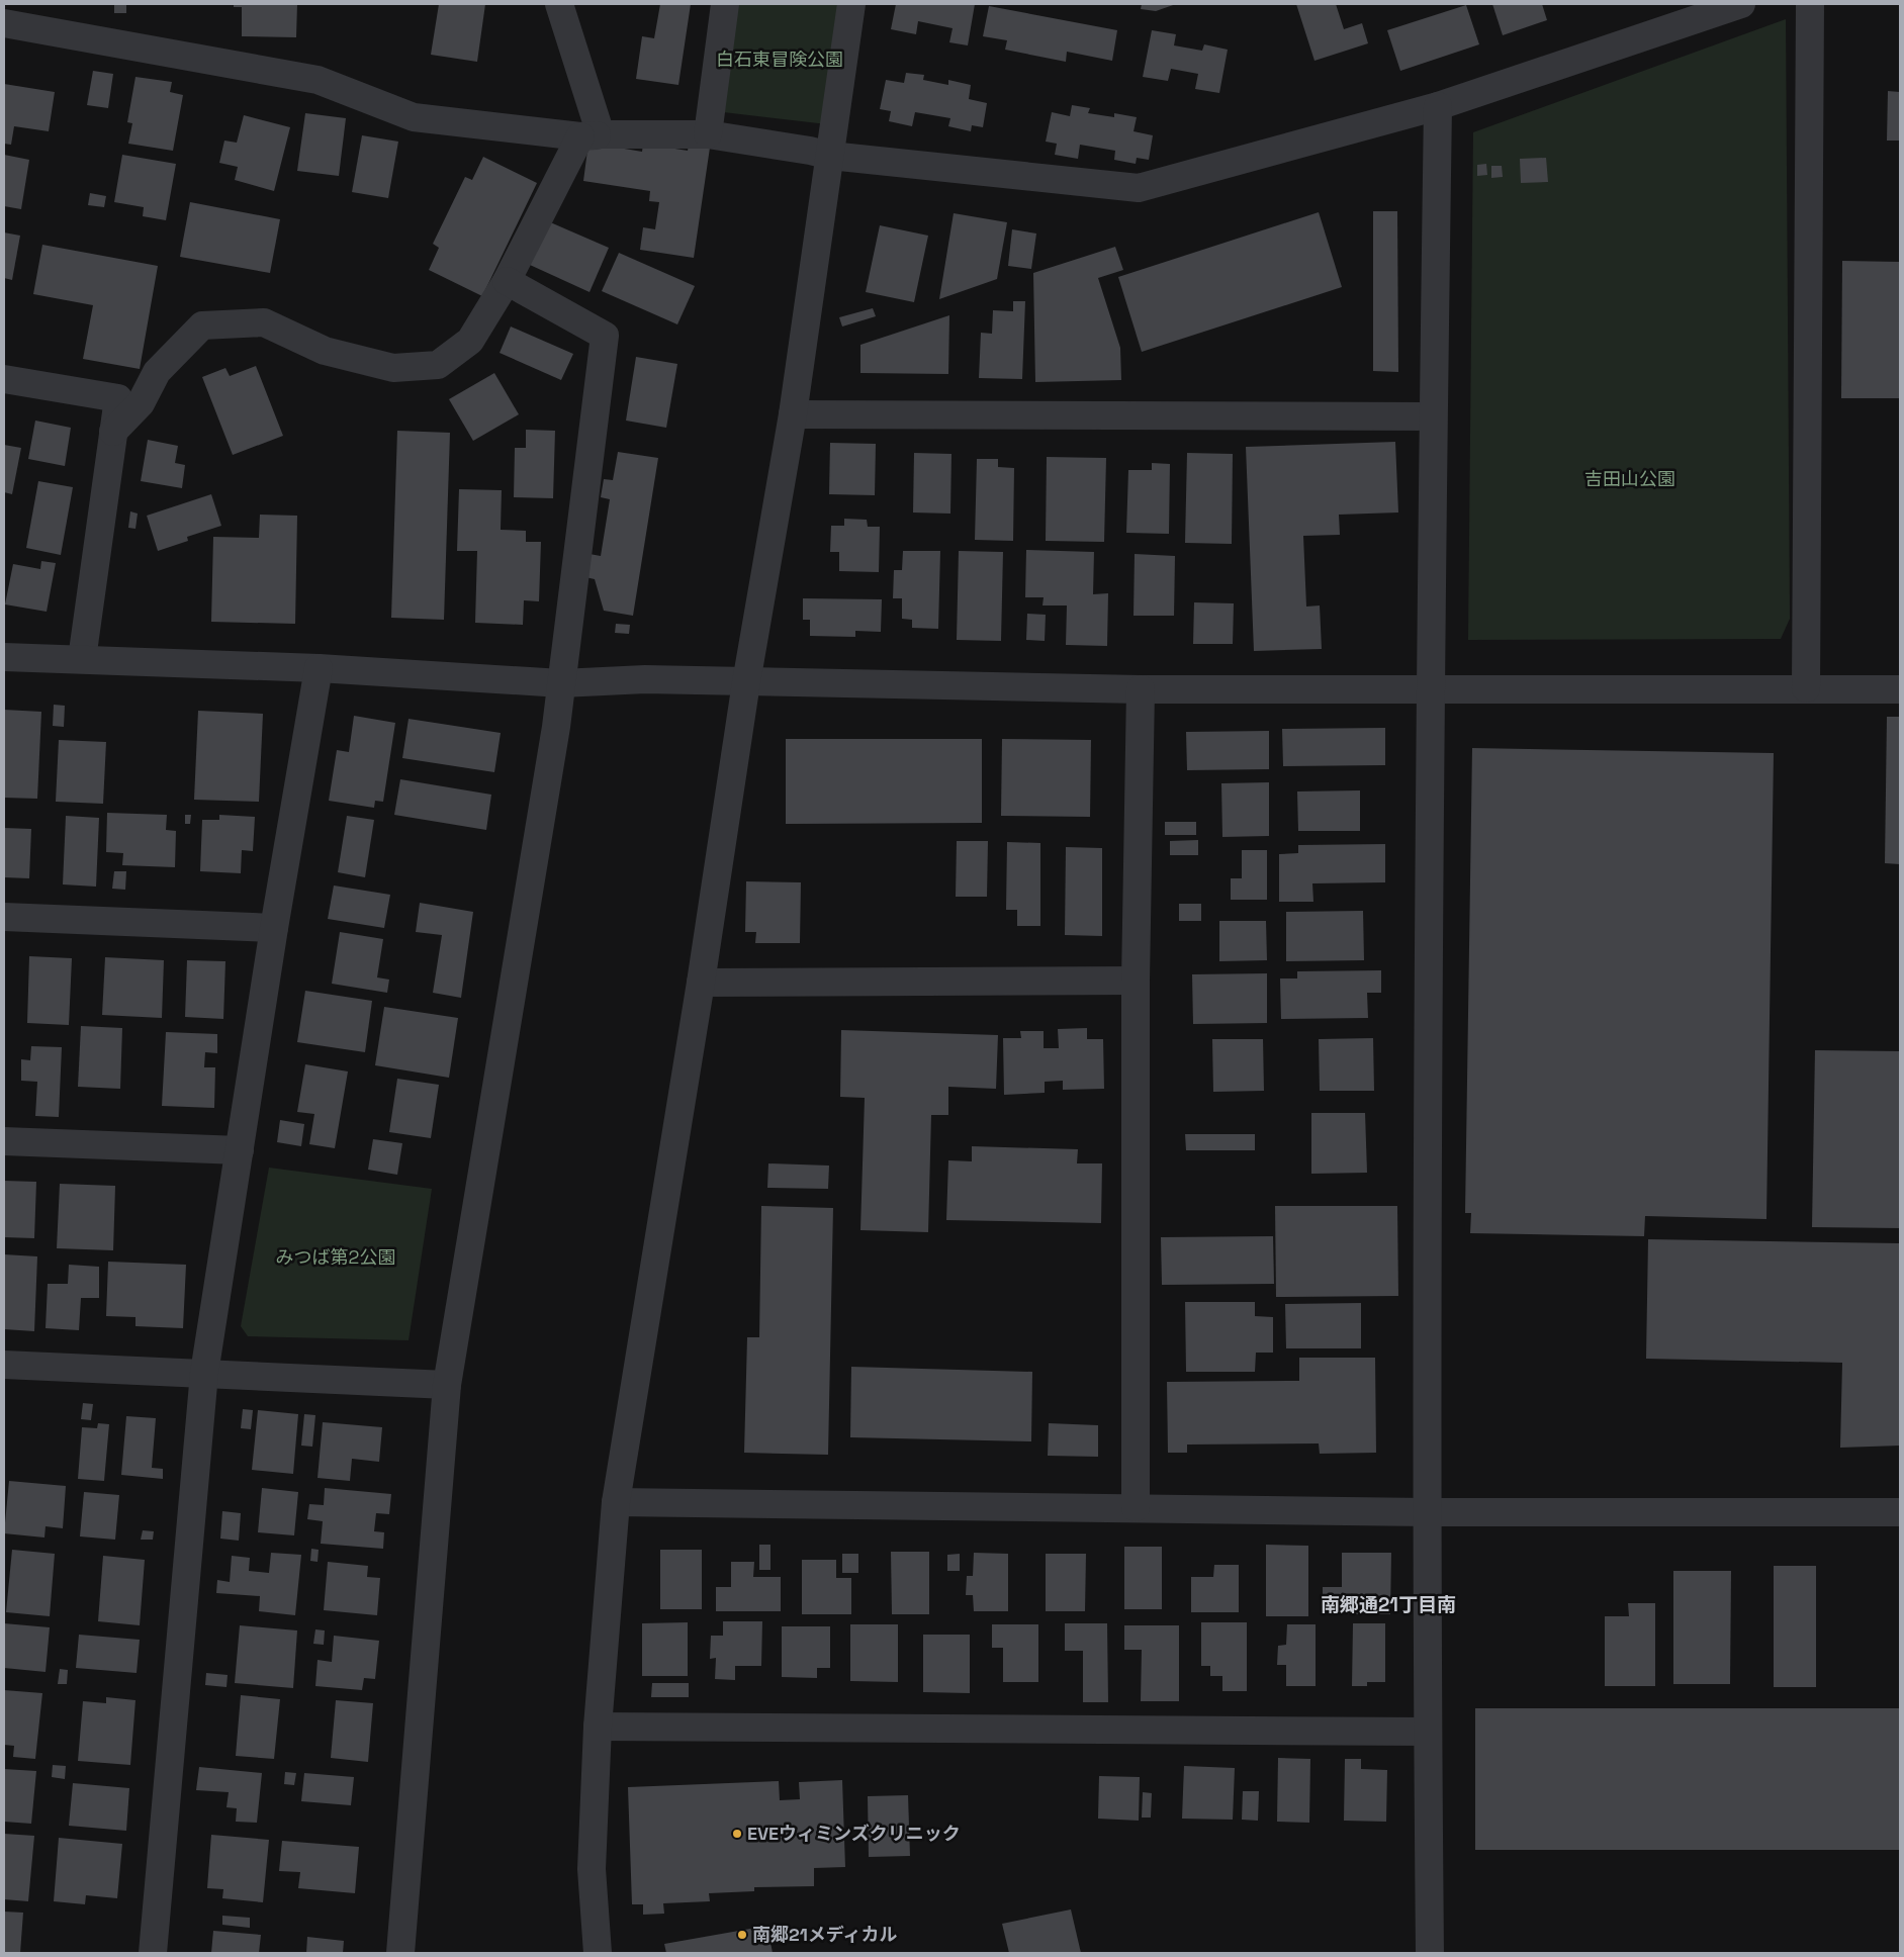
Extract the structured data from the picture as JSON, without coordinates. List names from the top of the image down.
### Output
{
  "districts": ["南郷通21丁目南"],
  "parks": ["白石東冒険公園", "吉田山公園", "みつば第2公園"],
  "places": ["EVEウィミンズクリニック", "南郷21メディカル"]
}
